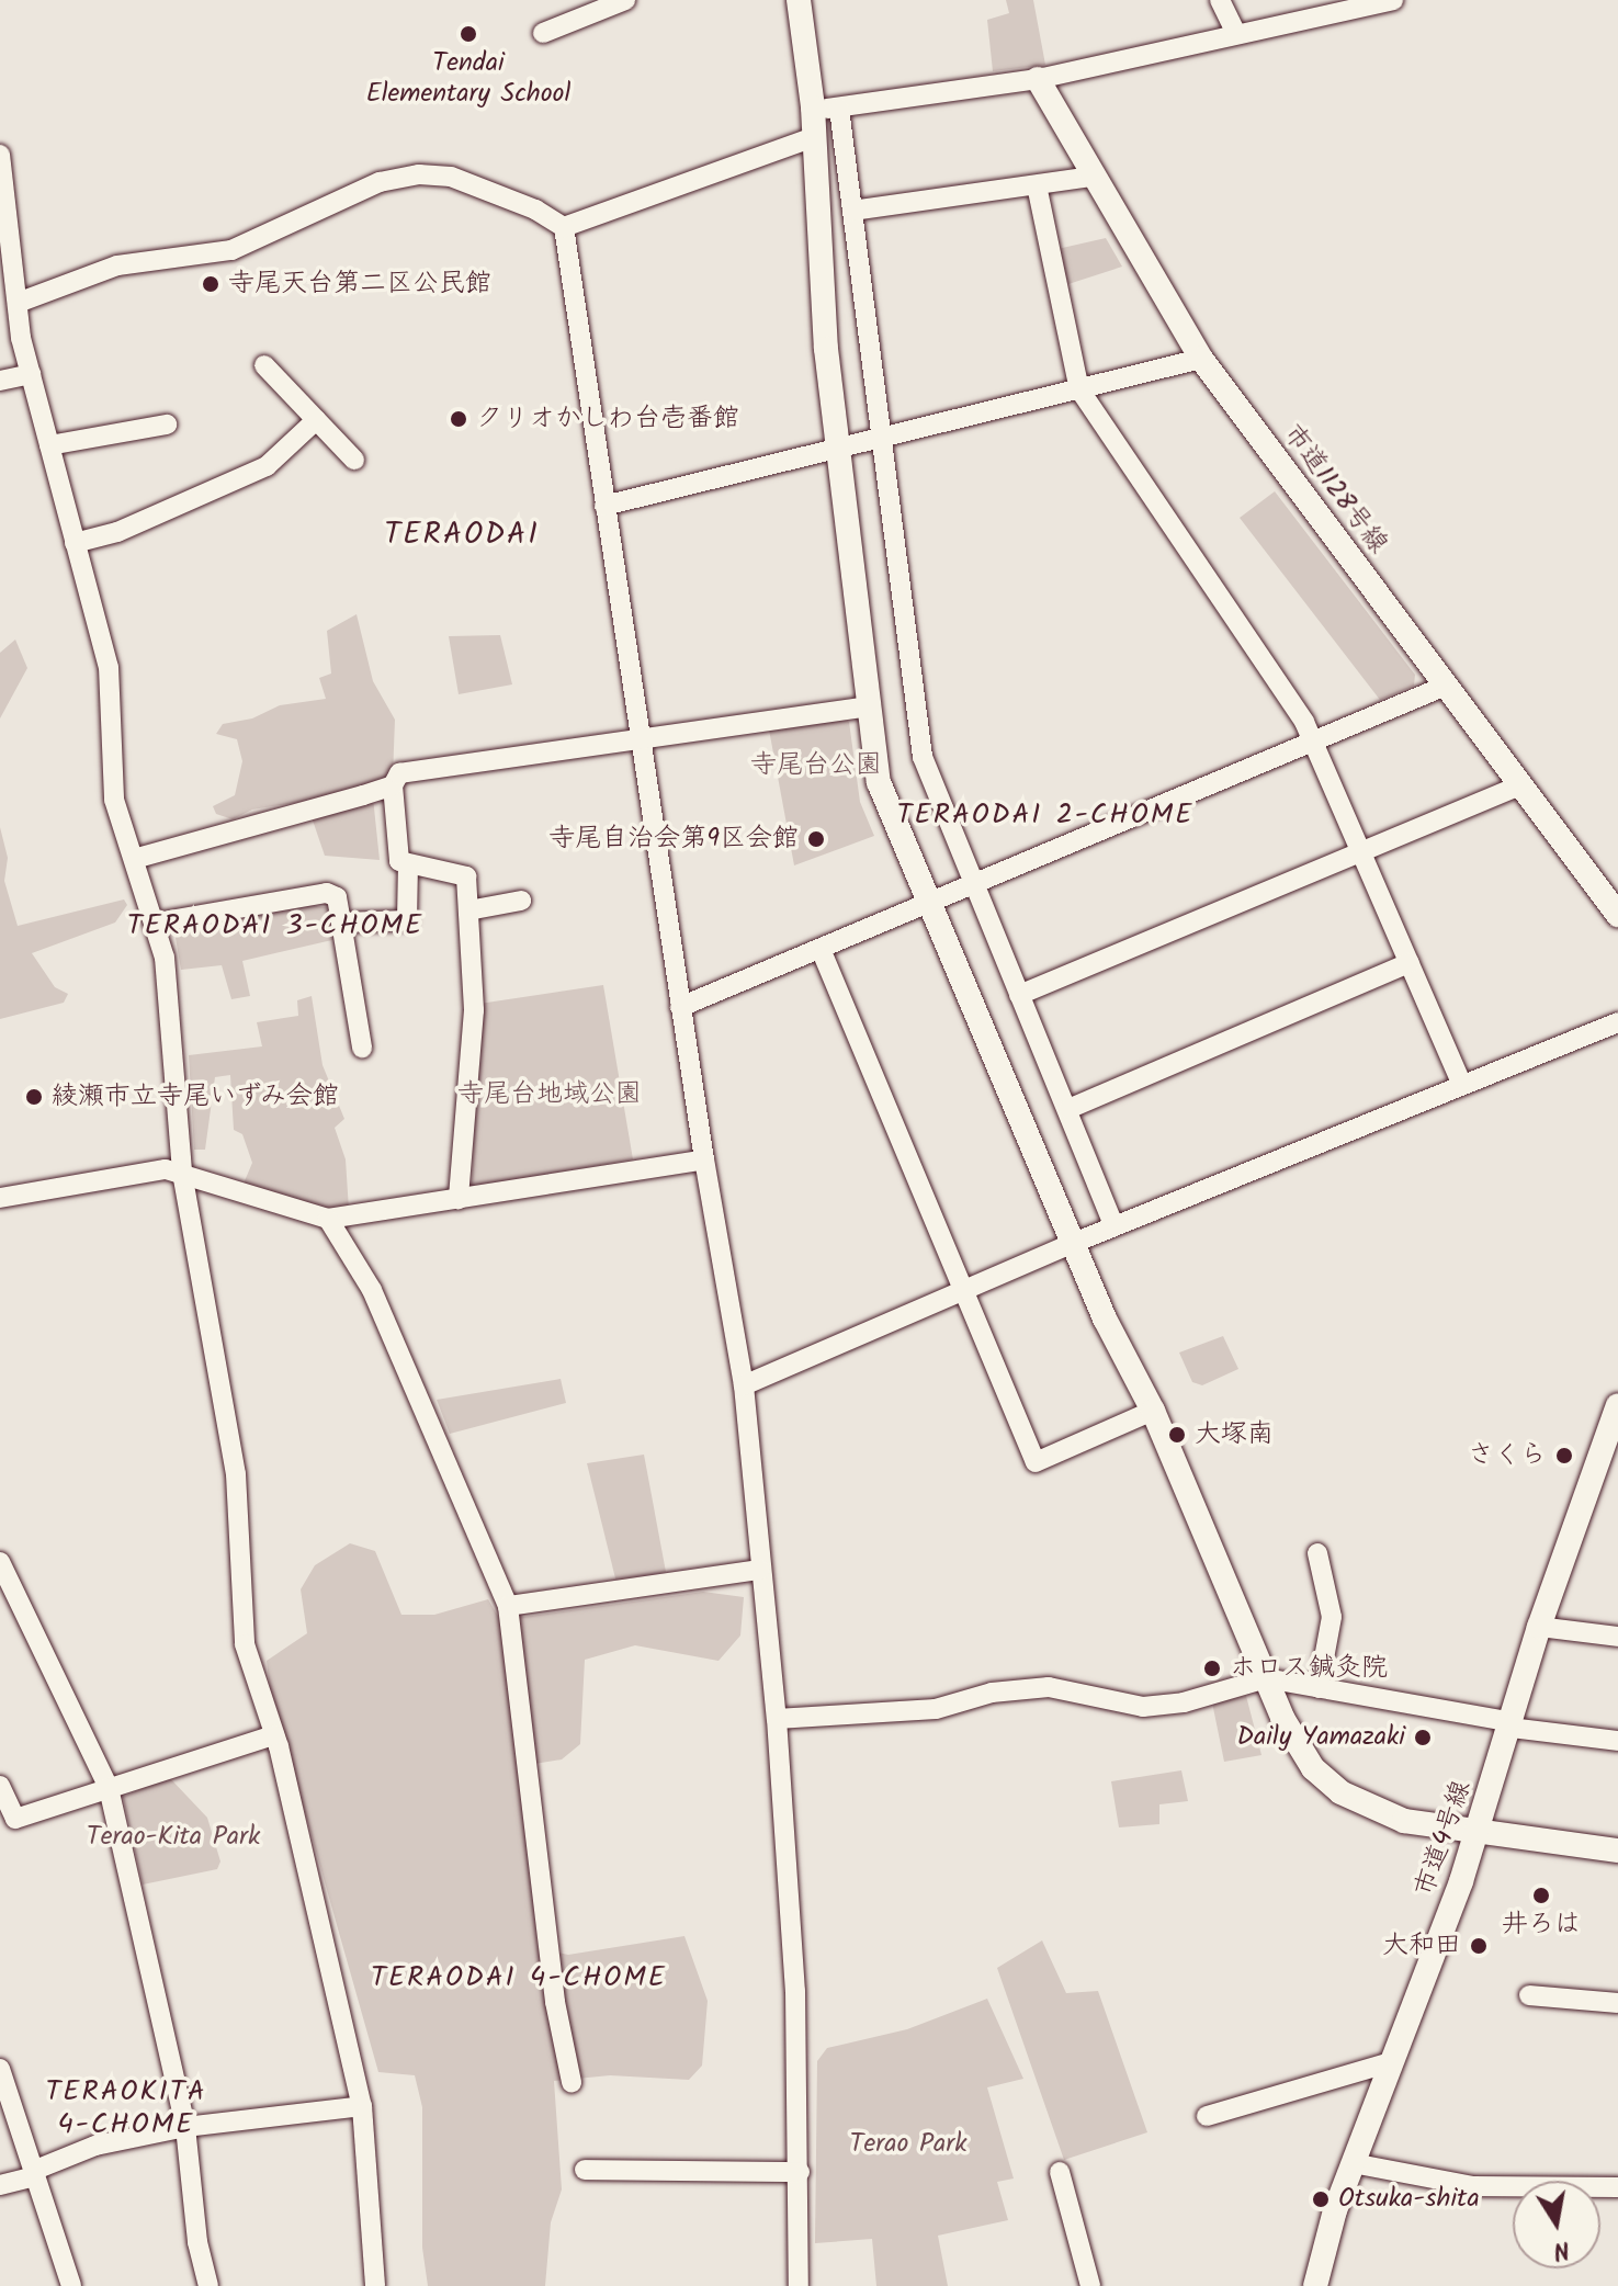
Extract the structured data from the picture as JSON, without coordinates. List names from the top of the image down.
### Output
{
  "streets": {
    "street": ["市道1128号線", "市道4号線"]
  },
  "districts": [
    "TERAODAI",
    "TERAODAI 2-CHOME",
    "TERAODAI 3-CHOME",
    "TERAODAI 4-CHOME",
    "TERAOKITA 4-CHOME"
  ],
  "parks": [
    "寺尾台公園",
    "寺尾台地域公園",
    "Terao-Kita Park",
    "Terao Park"
  ],
  "places": [
    "Tendai Elementary School",
    "寺尾天台第二区公民館",
    "クリオかしわ台壱番館",
    "寺尾自治会第9区会館",
    "綾瀬市立寺尾いずみ会館",
    "大塚南",
    "さくら",
    "ホロス鍼灸院",
    "Daily Yamazaki",
    "井ろは",
    "大和田",
    "Otsuka-shita"
  ],
  "north": "bottom"
}
